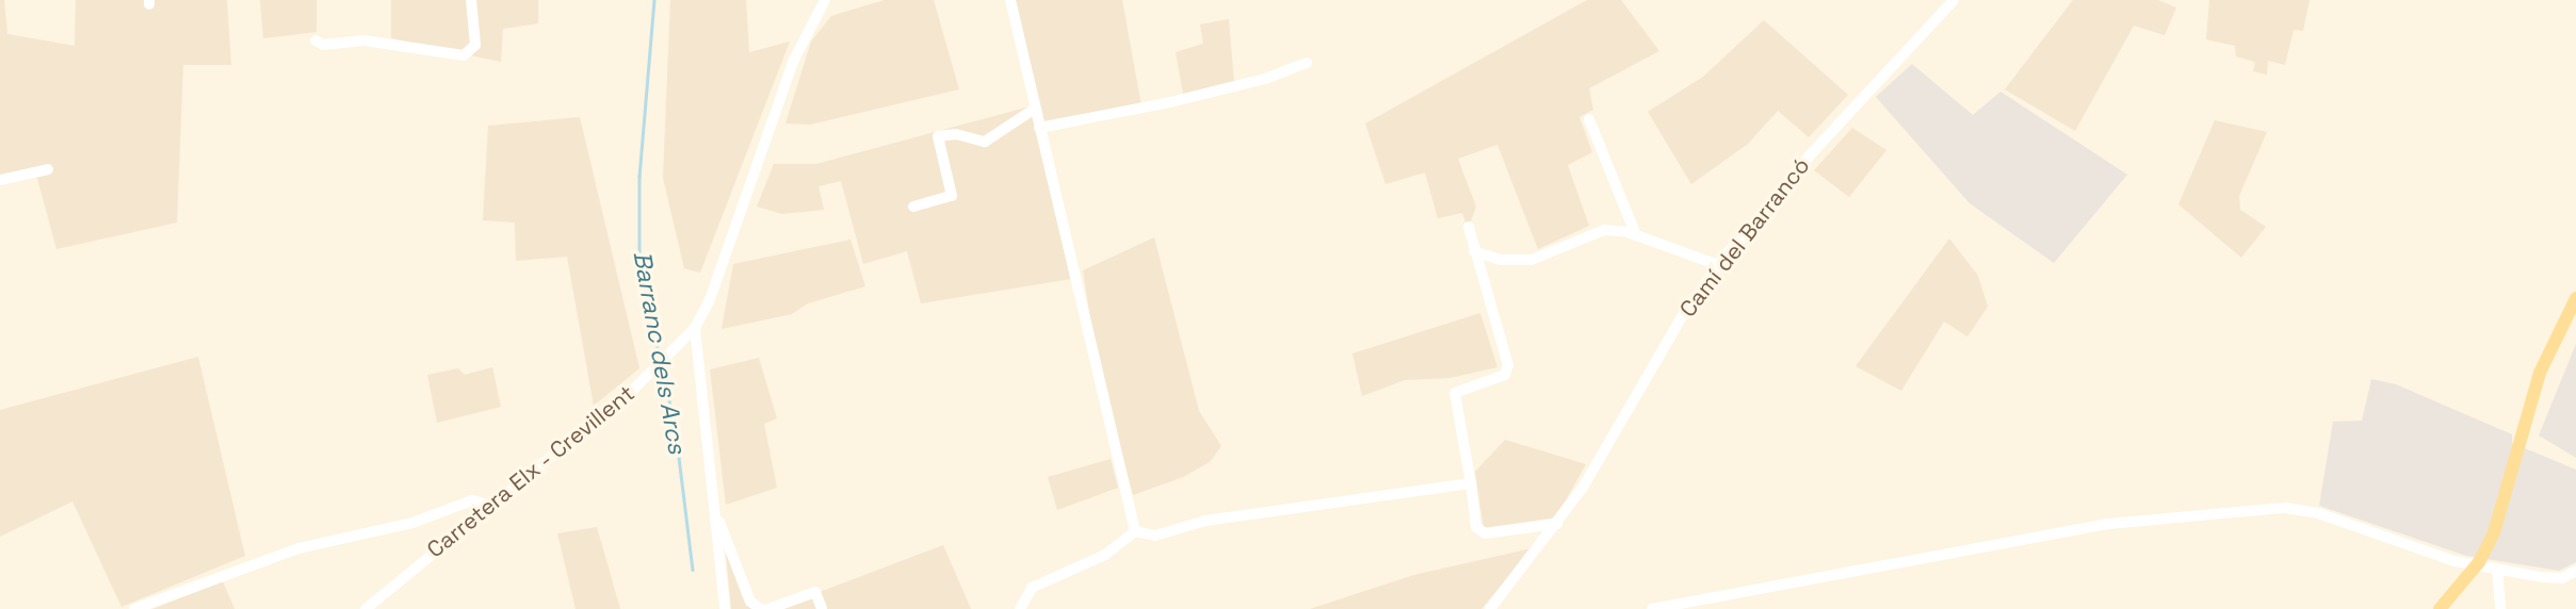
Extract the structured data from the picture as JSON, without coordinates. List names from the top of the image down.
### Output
{
  "streets": {
    "street": ["Camí del Barrancó", "Carretera Elx - Crevillent"]
  },
  "water": ["Barranc dels Arcs"]
}
